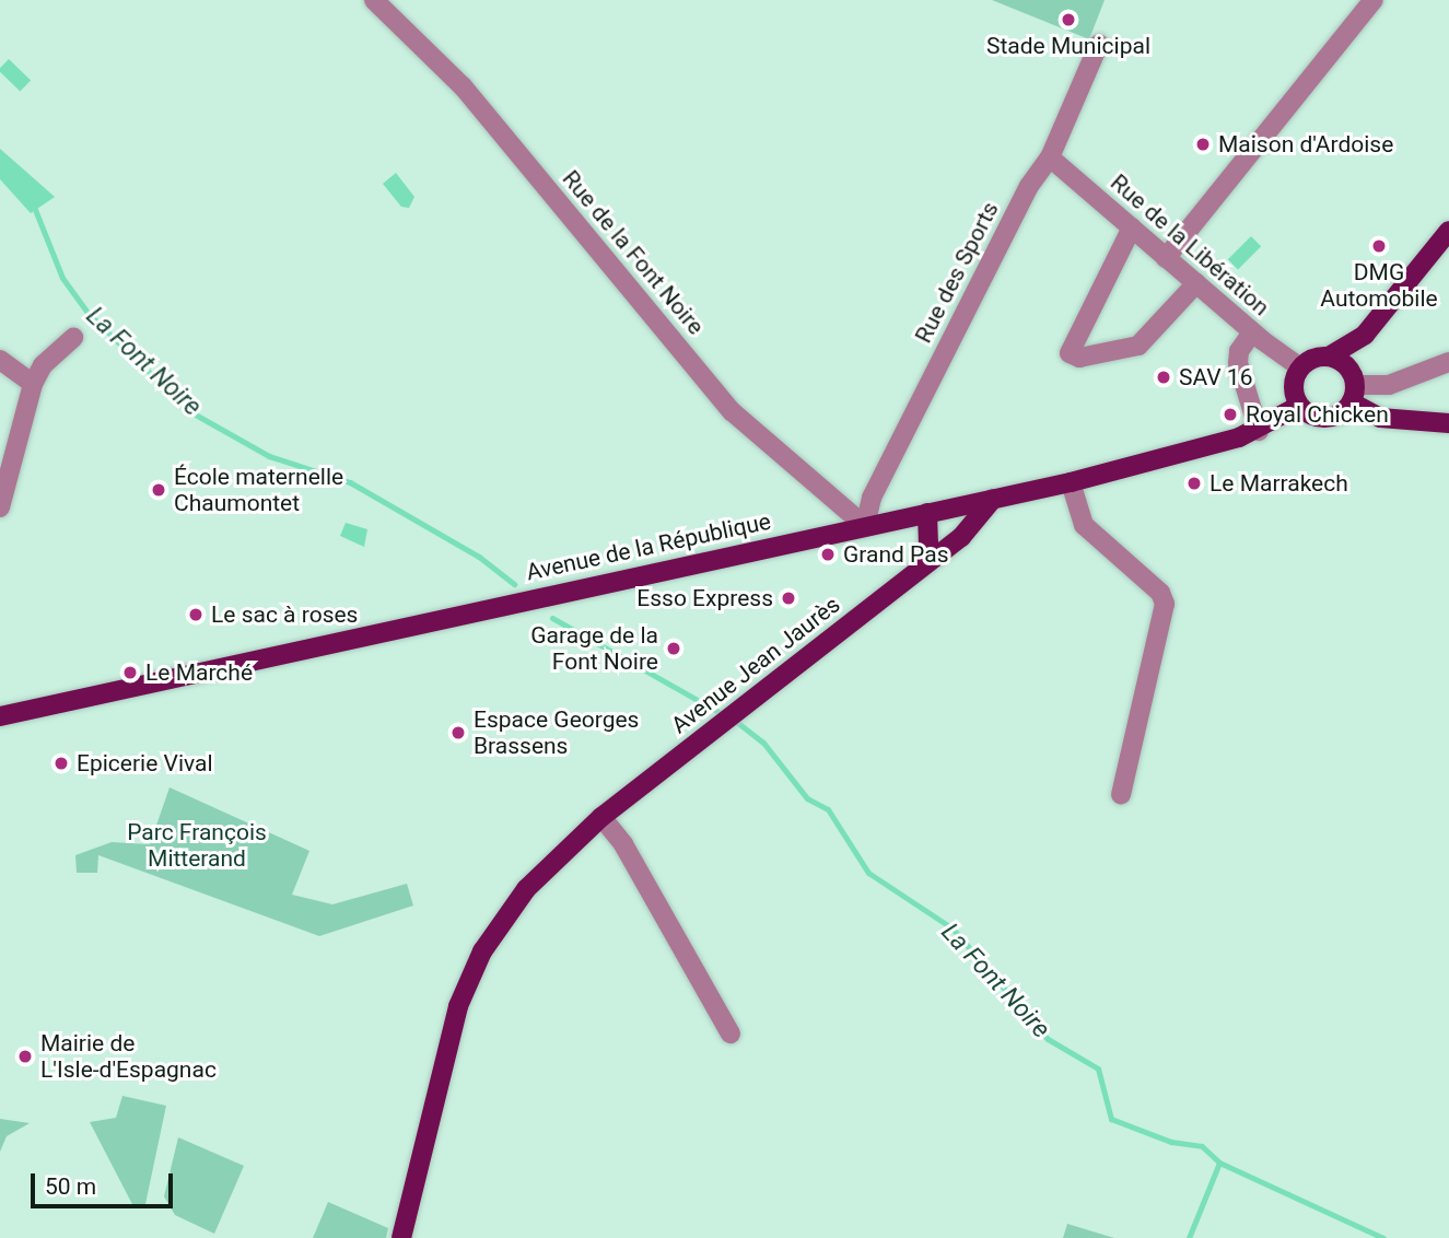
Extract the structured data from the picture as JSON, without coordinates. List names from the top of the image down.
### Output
{
  "streets": {
    "main road": ["Avenue de la République", "Avenue Jean Jaurès"],
    "street": ["Rue de la Libération", "Rue de la Font Noire", "Rue des Sports"]
  },
  "crossings": [
    ["Rue de la Libération", "Rue des Sports"],
    ["Rue de la Libération", "Avenue de la République"],
    ["Rue de la Font Noire", "Rue des Sports"],
    ["Rue de la Font Noire", "Avenue de la République"],
    ["Rue des Sports", "Avenue de la République"],
    ["Avenue de la République", "Avenue Jean Jaurès"]
  ],
  "water": ["La Font Noire"],
  "parks": ["Parc François Mitterand"],
  "places": [
    "Stade Municipal",
    "Maison d'Ardoise",
    "DMG Automobile",
    "SAV 16",
    "Royal Chicken",
    "Le Marrakech",
    "École maternelle Chaumontet",
    "Grand Pas",
    "Esso Express",
    "Le sac à roses",
    "Garage de la Font Noire",
    "Le Marché",
    "Espace Georges Brassens",
    "Epicerie Vival",
    "Mairie de L'Isle-d'Espagnac"
  ],
  "scale_bar": "50 m"
}
